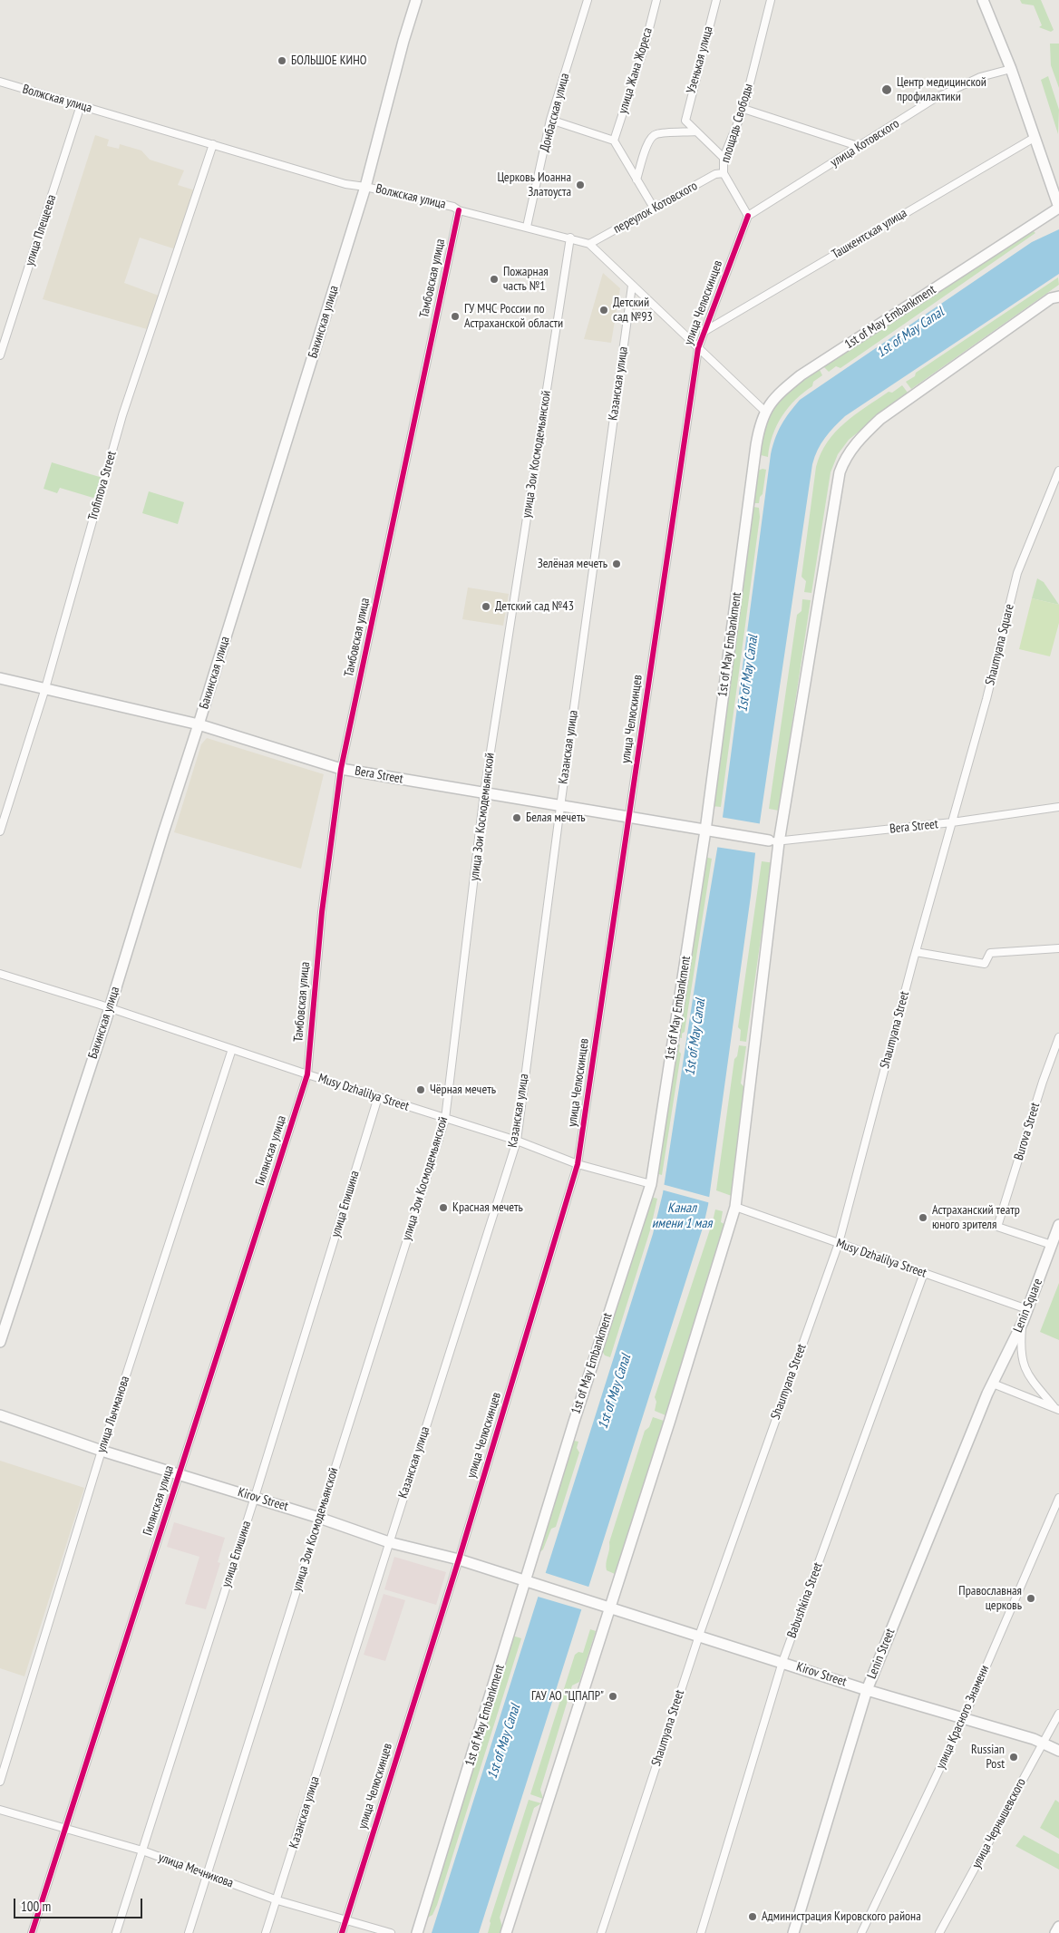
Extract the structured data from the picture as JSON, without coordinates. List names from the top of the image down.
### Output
{
  "streets": {
    "main road": [
      "1st of May Embankment",
      "Бакинская улица",
      "Bera Street",
      "Lenin Square",
      "Kirov Street",
      "Lenin Street"
    ],
    "street": [
      "Узенькая улица",
      "улица Жана Жореса",
      "Волжская улица",
      "Донбасская улица",
      "площадь Свободы",
      "улица Котовского",
      "переулок Котовского",
      "улица Плещеева",
      "Ташкентская улица",
      "Тамбовская улица",
      "улица Челюскинцев",
      "Казанская улица",
      "улица Зои Космодемьянской",
      "Trofimova Street",
      "Shaumyana Square",
      "Shaumyana Street",
      "Musy Dzhalilya Street",
      "Burova Street",
      "Гилянская улица",
      "улица Епишина",
      "улица Лычманова",
      "Babushkina Street",
      "улица Красного Знамени",
      "улица Чернышевского",
      "улица Мечникова"
    ]
  },
  "crossings": [
    ["Волжская улица", "Донбасская улица"],
    ["Волжская улица", "переулок Котовского"],
    ["Волжская улица", "улица Плещеева"],
    ["Волжская улица", "Тамбовская улица"],
    ["Волжская улица", "улица Челюскинцев"],
    ["Волжская улица", "1st of May Embankment"],
    ["Волжская улица", "Бакинская улица"],
    ["Волжская улица", "Казанская улица"],
    ["Волжская улица", "улица Зои Космодемьянской"],
    ["Волжская улица", "Trofimova Street"],
    ["площадь Свободы", "улица Котовского"],
    ["площадь Свободы", "переулок Котовского"],
    ["площадь Свободы", "улица Челюскинцев"],
    ["улица Котовского", "улица Челюскинцев"],
    ["Ташкентская улица", "улица Челюскинцев"],
    ["Тамбовская улица", "Bera Street"],
    ["Тамбовская улица", "Musy Dzhalilya Street"],
    ["Тамбовская улица", "Гилянская улица"],
    ["улица Челюскинцев", "Bera Street"],
    ["улица Челюскинцев", "Musy Dzhalilya Street"],
    ["улица Челюскинцев", "Kirov Street"],
    ["улица Челюскинцев", "улица Мечникова"],
    ["1st of May Embankment", "Bera Street"],
    ["1st of May Embankment", "Musy Dzhalilya Street"],
    ["1st of May Embankment", "Kirov Street"],
    ["Бакинская улица", "Bera Street"],
    ["Бакинская улица", "Musy Dzhalilya Street"],
    ["Казанская улица", "Bera Street"],
    ["Казанская улица", "Musy Dzhalilya Street"],
    ["Казанская улица", "Kirov Street"],
    ["Казанская улица", "улица Мечникова"],
    ["улица Зои Космодемьянской", "Bera Street"],
    ["улица Зои Космодемьянской", "Musy Dzhalilya Street"],
    ["улица Зои Космодемьянской", "Kirov Street"],
    ["улица Зои Космодемьянской", "улица Мечникова"],
    ["Trofimova Street", "Bera Street"],
    ["Shaumyana Square", "Bera Street"],
    ["Shaumyana Square", "Shaumyana Street"],
    ["Bera Street", "Shaumyana Street"],
    ["Shaumyana Street", "Musy Dzhalilya Street"],
    ["Shaumyana Street", "Kirov Street"],
    ["Musy Dzhalilya Street", "Гилянская улица"],
    ["Musy Dzhalilya Street", "улица Епишина"],
    ["Musy Dzhalilya Street", "Lenin Square"],
    ["Musy Dzhalilya Street", "улица Лычманова"],
    ["Musy Dzhalilya Street", "Babushkina Street"],
    ["Burova Street", "Lenin Square"],
    ["Гилянская улица", "Kirov Street"],
    ["Гилянская улица", "улица Мечникова"],
    ["улица Епишина", "Kirov Street"],
    ["улица Епишина", "улица Мечникова"],
    ["Lenin Square", "Lenin Street"],
    ["улица Лычманова", "Kirov Street"],
    ["Kirov Street", "Babushkina Street"],
    ["Kirov Street", "Lenin Street"],
    ["Kirov Street", "улица Красного Знамени"],
    ["Kirov Street", "улица Чернышевского"]
  ],
  "water": ["1st of May Canal", "Канал имени 1 мая"],
  "places": [
    "БОЛЬШОЕ КИНО",
    "Центр медицинской профилактики",
    "Церковь Иоанна Златоуста",
    "Пожарная часть №1",
    "Детский сад №93",
    "ГУ МЧС России по Астраханской области",
    "Зелёная мечеть",
    "Детский сад №43",
    "Белая мечеть",
    "Чёрная мечеть",
    "Красная мечеть",
    "Астраханский театр юного зрителя",
    "Православная церковь",
    "ГАУ АО \"ЦПАПР\"",
    "Russian Post",
    "Администрация Кировского района"
  ],
  "scale_bar": "100 m"
}
